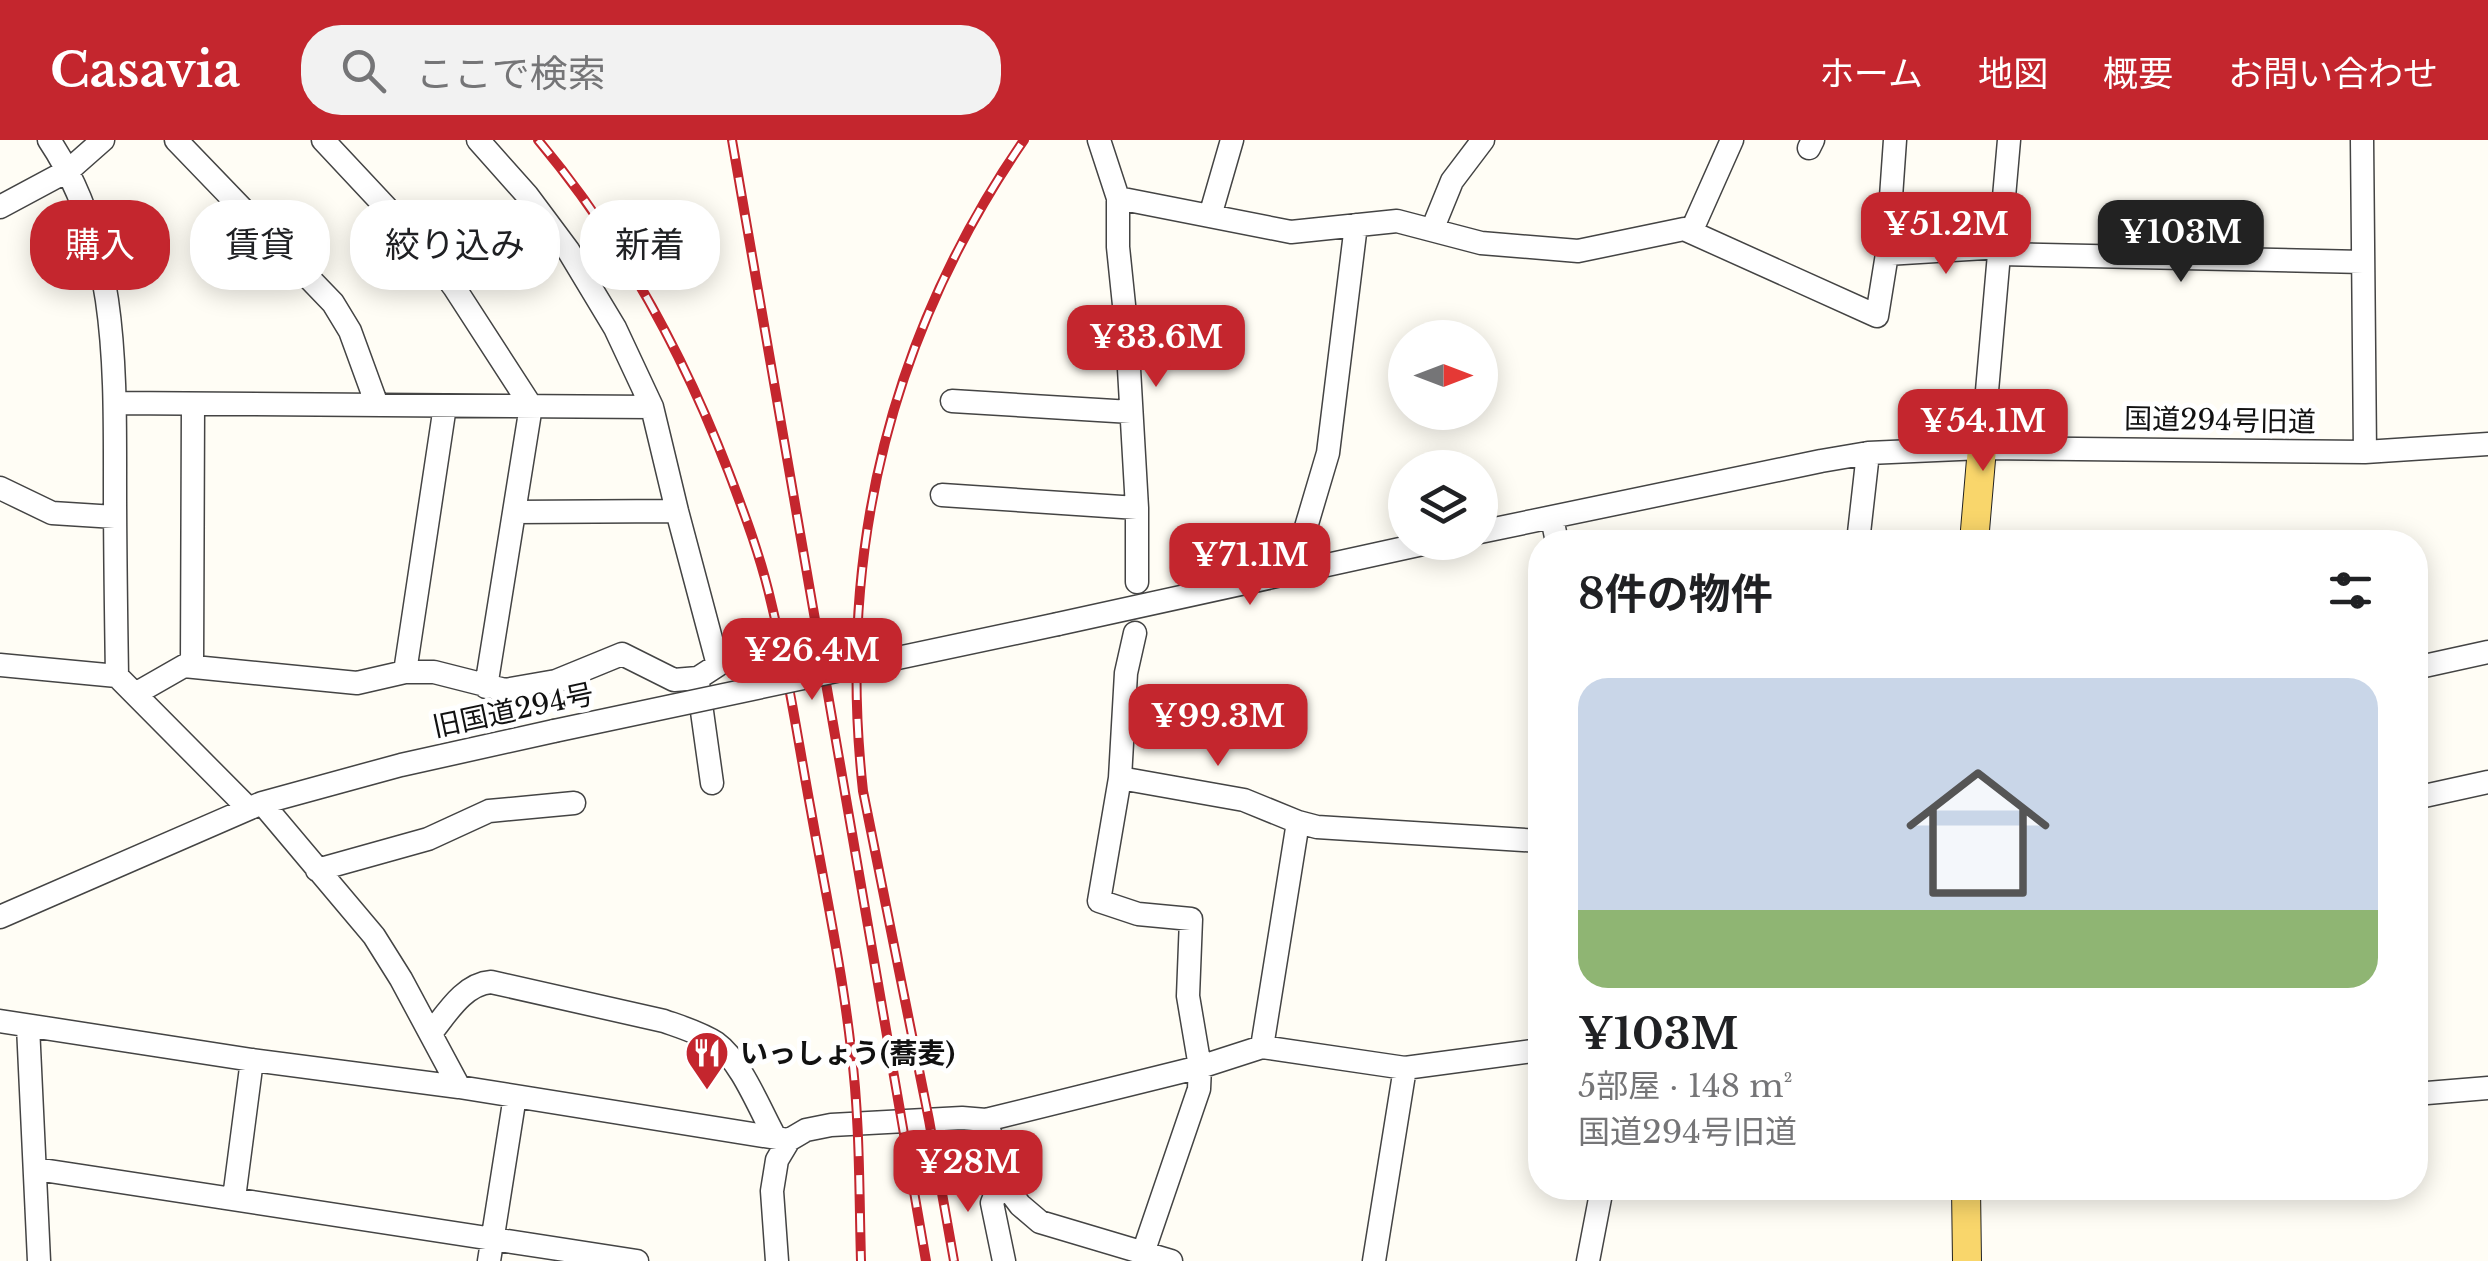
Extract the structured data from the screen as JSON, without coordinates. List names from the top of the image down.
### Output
{
  "streets": {
    "street": ["国道294号旧道", "旧国道294号"]
  },
  "places": {
    "restaurant": ["いっしょう(蕎麦)"]
  },
  "north": "right",
  "page": {
    "header": "Casavia",
    "search": "ここで検索",
    "nav": [
      "ホーム",
      "地図",
      "概要",
      "お問い合わせ"
    ],
    "price": [
      "¥51.2M",
      "¥103M",
      "¥33.6M",
      "¥54.1M",
      "¥71.1M",
      "¥26.4M",
      "¥99.3M",
      "¥28M"
    ],
    "chip": [
      "購入",
      "賃貸",
      "絞り込み",
      "新着"
    ],
    "heading": "8件の物件",
    "list": [
      {
        "name": "¥103M",
        "note": "5部屋 · 148 m² · 国道294号旧道"
      }
    ]
  }
}
